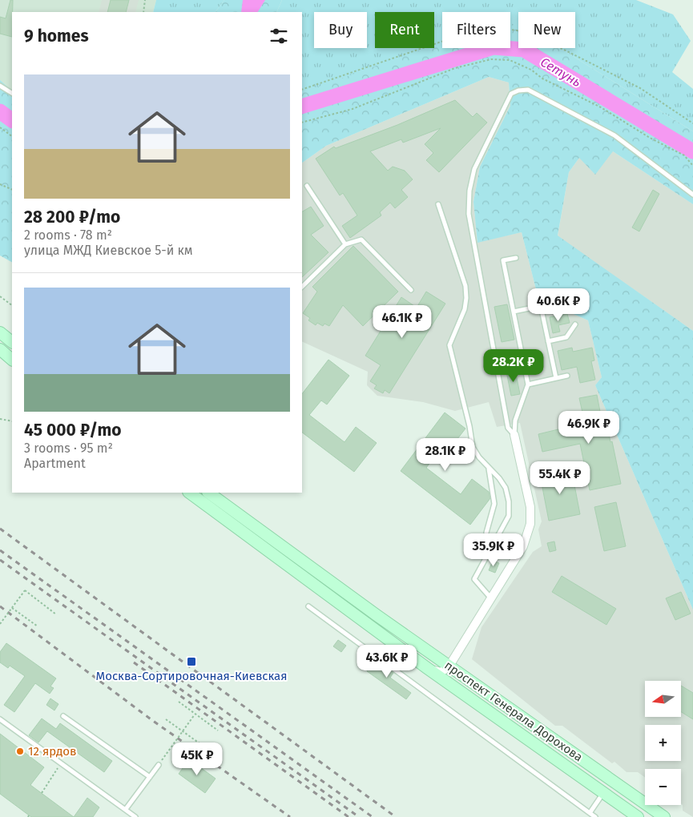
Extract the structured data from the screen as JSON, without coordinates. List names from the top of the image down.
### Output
{
  "streets": {
    "main road": ["проспект Генерала Дорохова"]
  },
  "water": ["Сетунь"],
  "places": {
    "transit": ["Москва-Сортировочная-Киевская"],
    "other": ["12 ярдов"]
  },
  "north": "left",
  "page": {
    "chip": [
      "Buy",
      "Rent",
      "Filters",
      "New"
    ],
    "heading": "9 homes",
    "list": [
      {
        "name": "28 200 ₽/mo",
        "note": "2 rooms · 78 m² · улица МЖД Киевское 5-й км"
      },
      {
        "name": "45 000 ₽/mo",
        "note": "3 rooms · 95 m² · Apartment"
      }
    ],
    "price": [
      "40.6K ₽",
      "46.1K ₽",
      "28.2K ₽",
      "46.9K ₽",
      "28.1K ₽",
      "55.4K ₽",
      "35.9K ₽",
      "43.6K ₽",
      "45K ₽"
    ],
    "map_buttons": ["+", "−"]
  }
}
